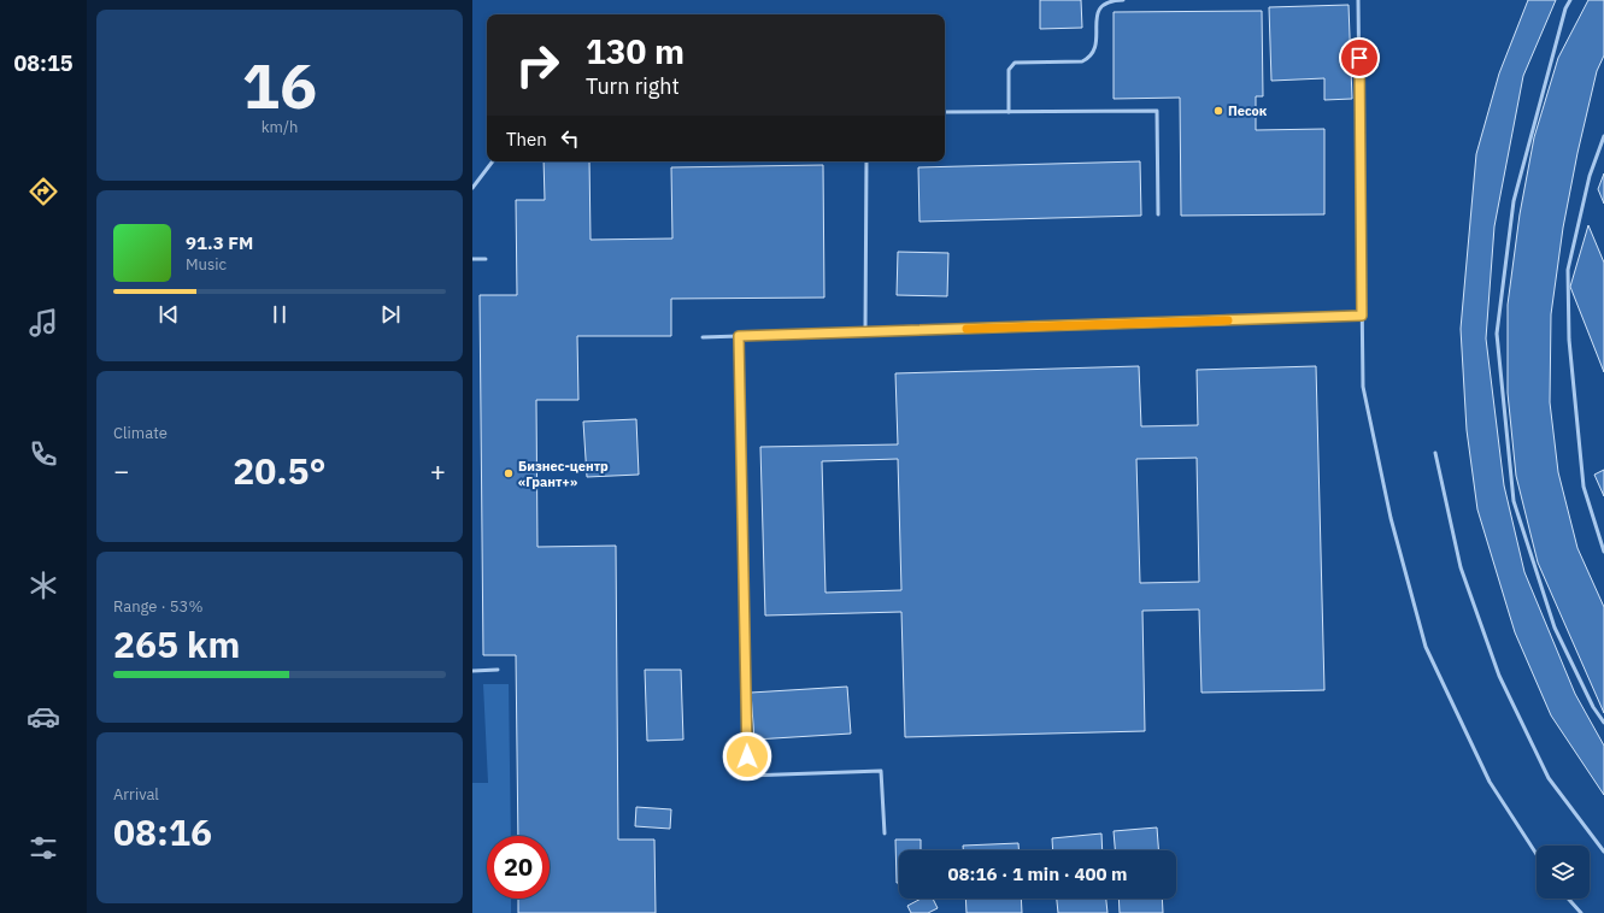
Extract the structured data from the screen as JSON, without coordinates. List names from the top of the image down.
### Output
{
  "places": ["Песок", "Бизнес-центр «Грант+»"],
  "page": {
    "tabs": "08:15",
    "tile": [
      ["16", "km/h"],
      "Climate",
      ["Range · 53%", "265 km"],
      ["Arrival", "08:16"]
    ],
    "turn": ["130 m", "Turn right"],
    "then": "Then",
    "song": ["91.3 FM", "Music"],
    "heat": ["−", "20.5°", "+"],
    "limit": "20",
    "trip": "08:16 · 1 min · 400 m"
  }
}
